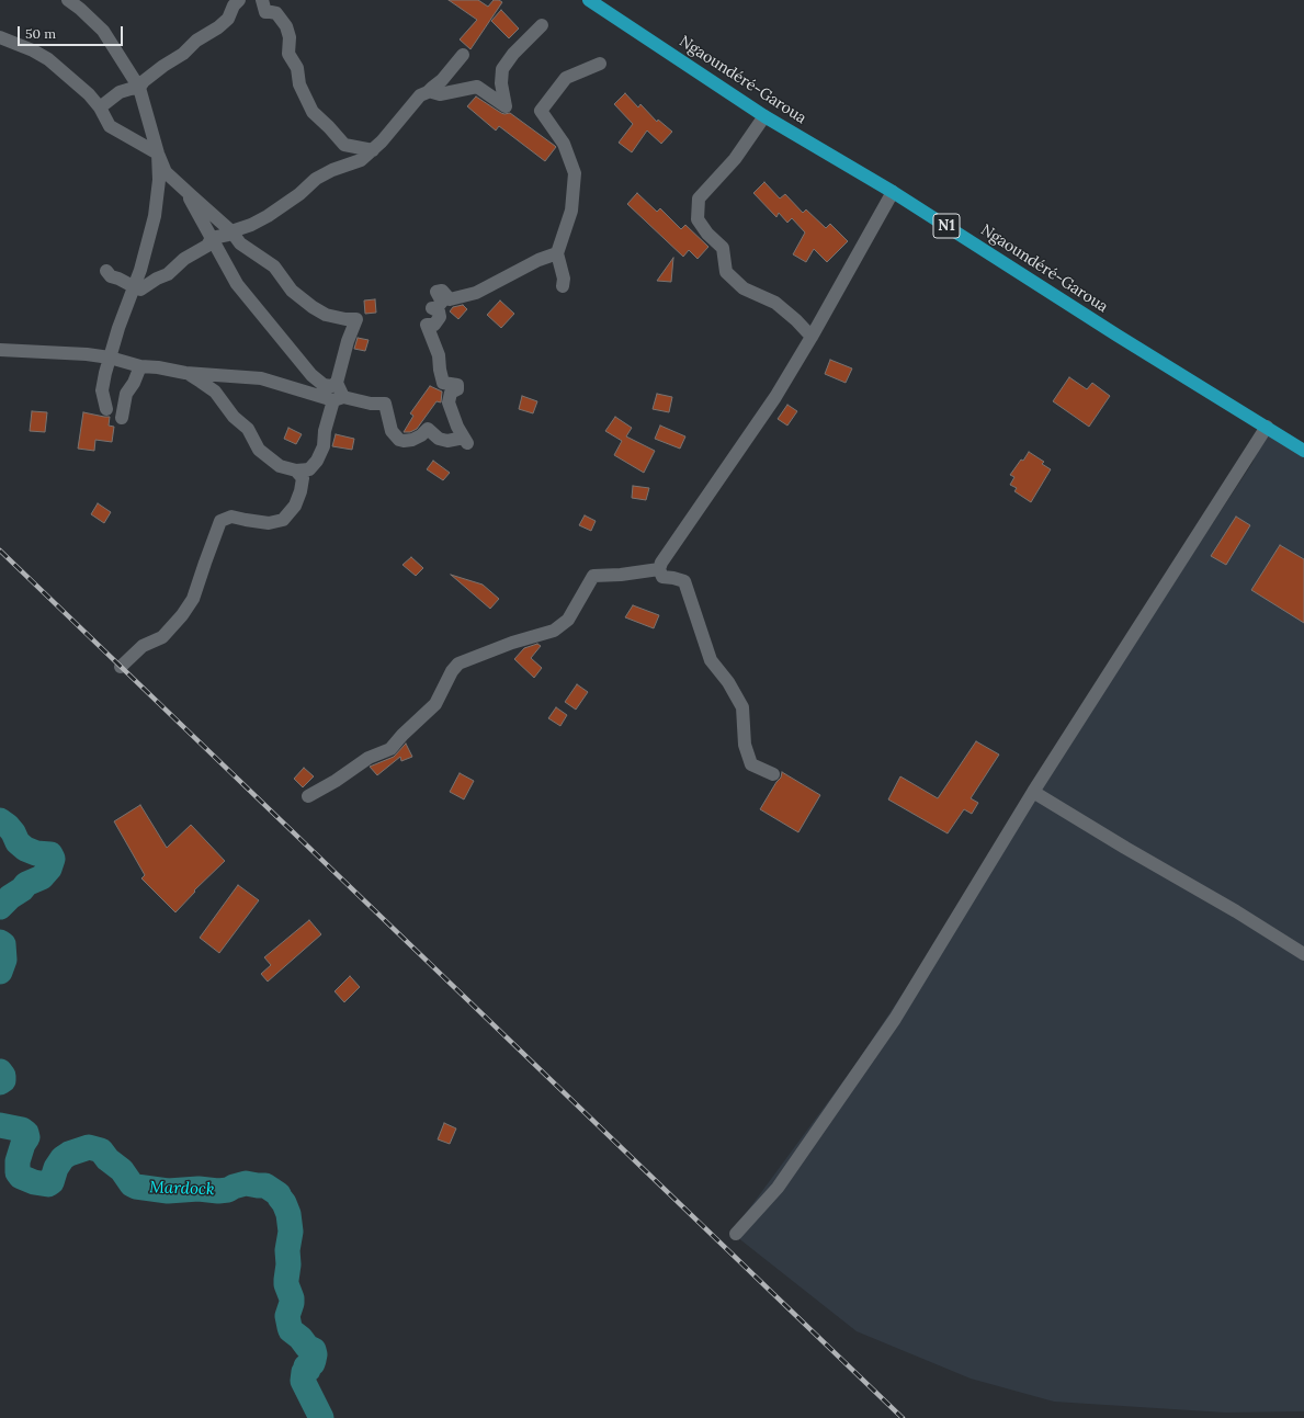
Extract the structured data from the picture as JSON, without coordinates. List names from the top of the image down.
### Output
{
  "streets": {
    "highway": ["Ngaoundéré-Garoua", "N1"]
  },
  "water": ["Mardock"],
  "scale_bar": "50 m"
}
